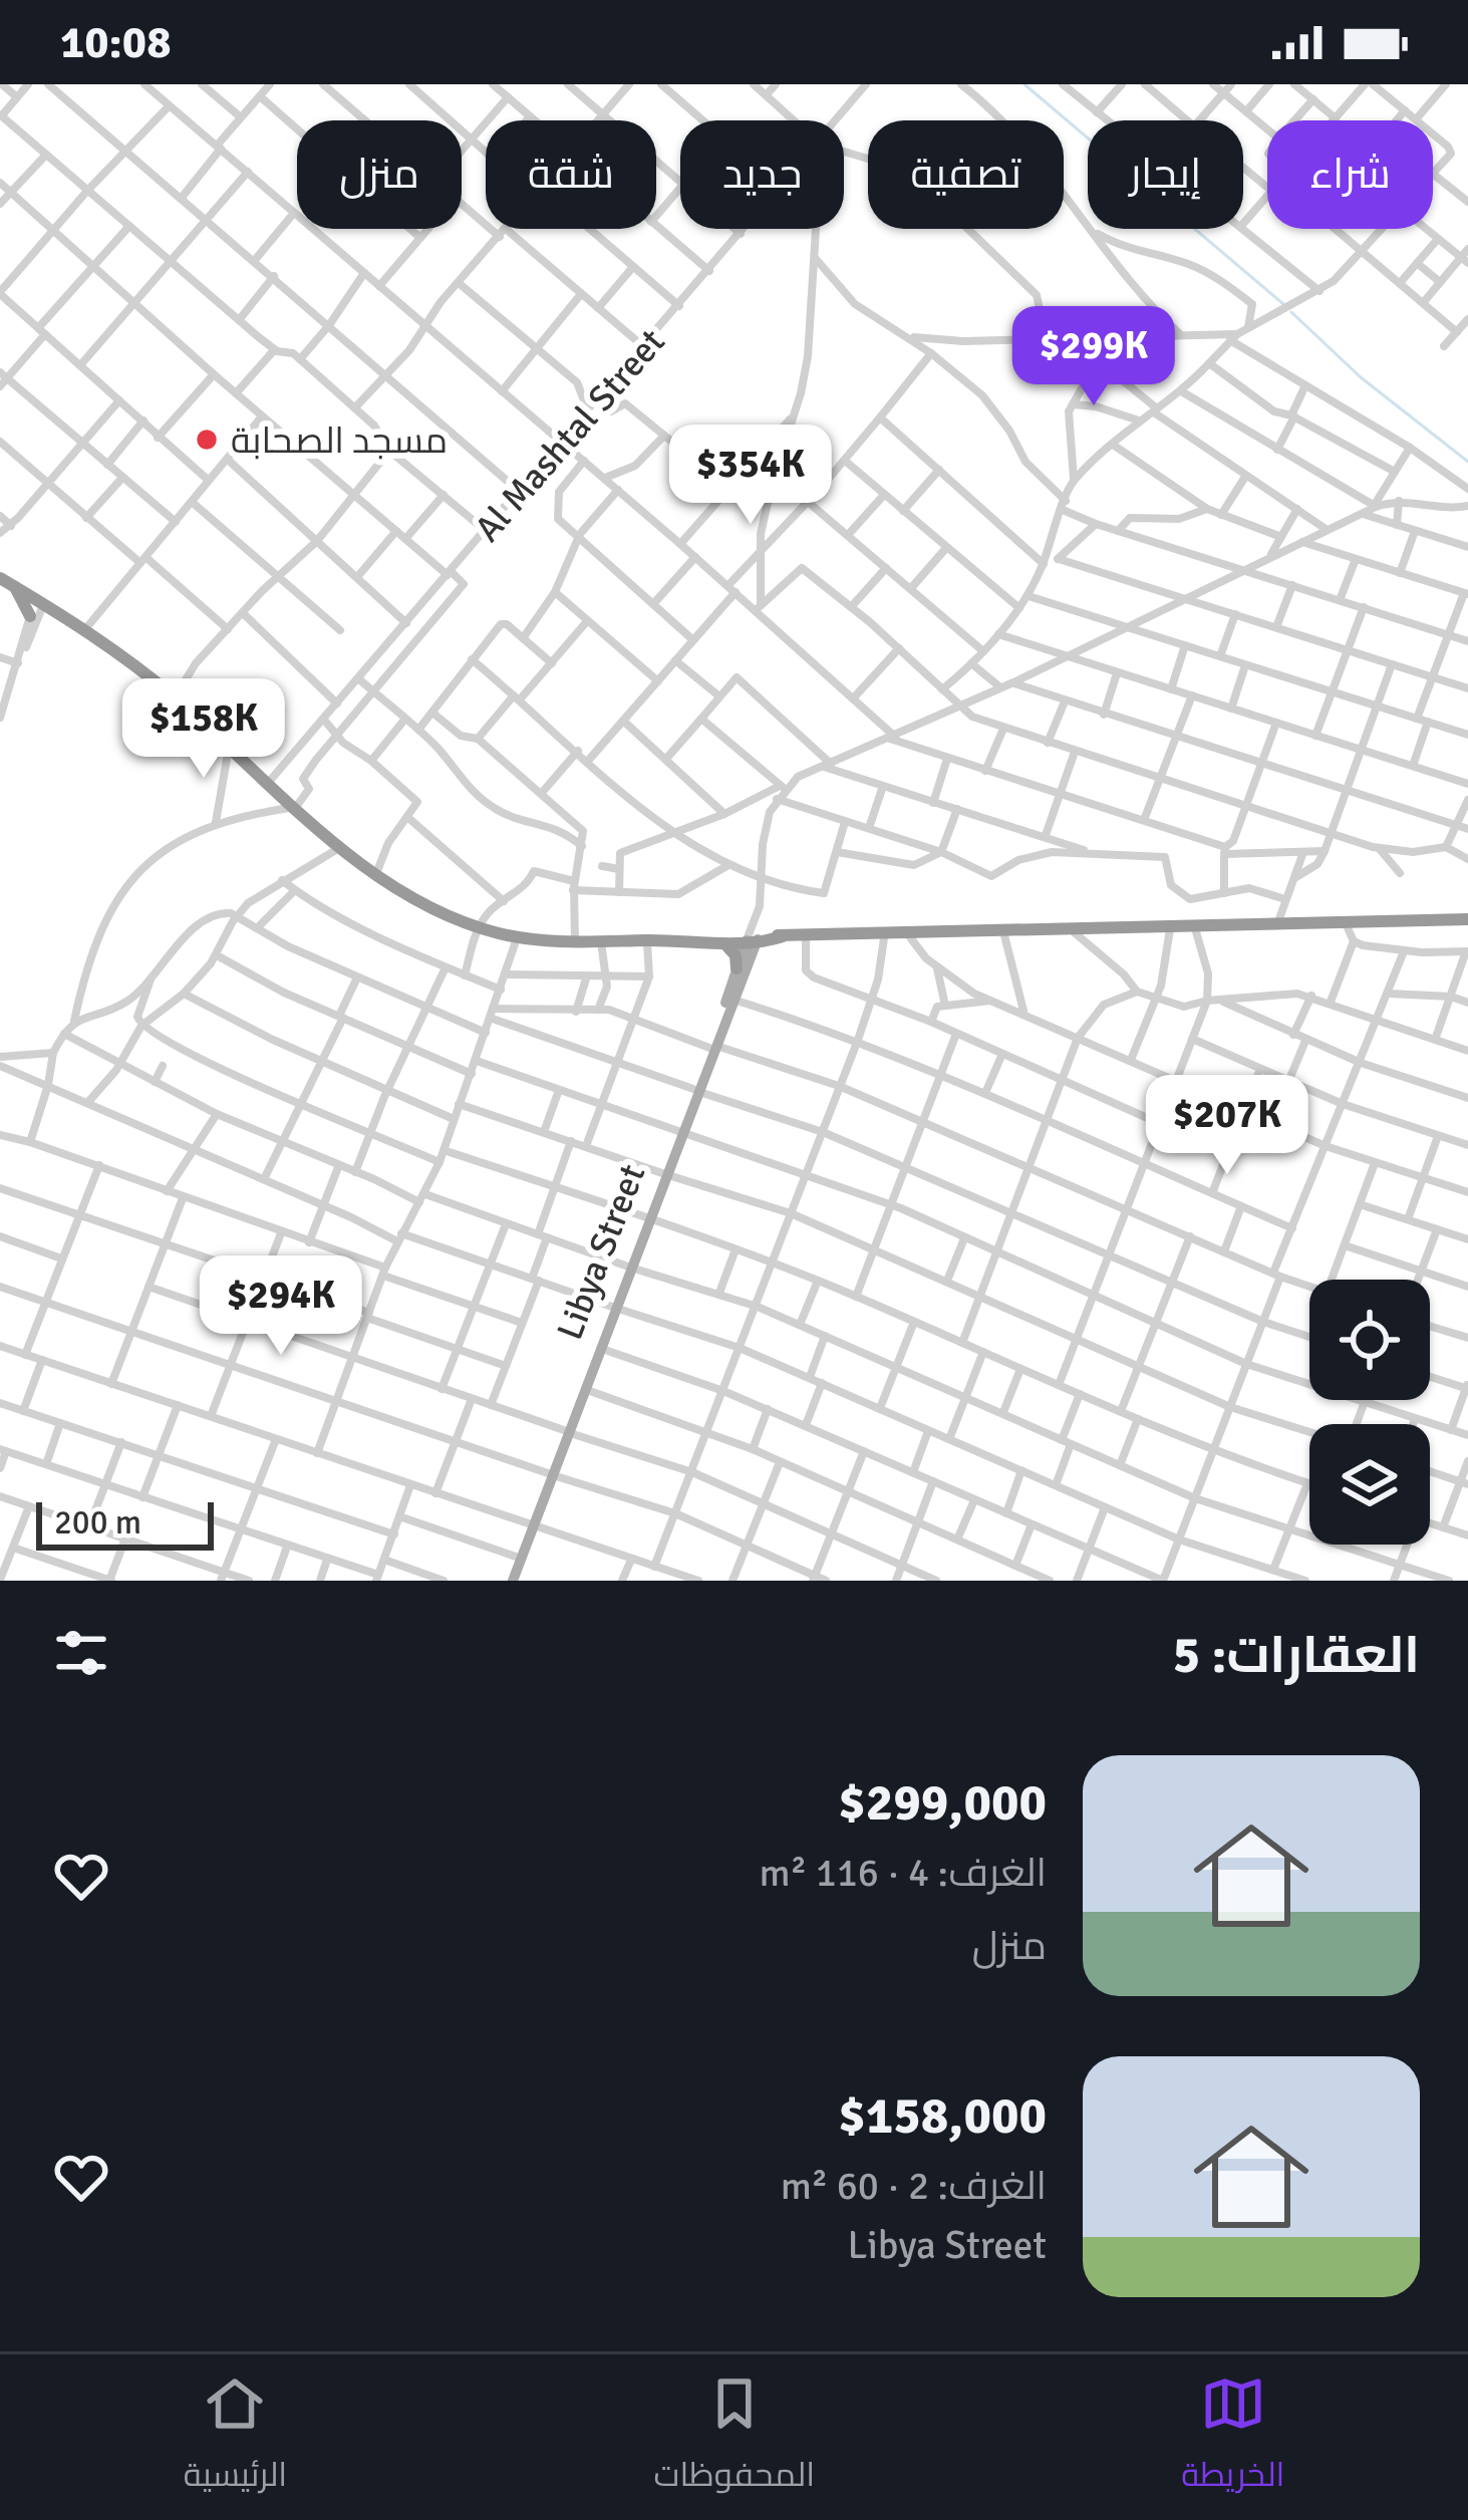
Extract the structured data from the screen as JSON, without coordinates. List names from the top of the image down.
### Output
{
  "streets": {
    "main road": ["Libya Street"],
    "street": ["Al Mashtal Street"]
  },
  "places": ["مسجد الصحابة"],
  "scale_bar": "200 m",
  "page": {
    "status": "10:08",
    "chip": [
      "شراء",
      "إيجار",
      "تصفية",
      "جديد",
      "شقة",
      "منزل"
    ],
    "price": [
      "$299K",
      "$354K",
      "$158K",
      "$207K",
      "$294K"
    ],
    "scale": "200 m",
    "heading": "العقارات: 5",
    "list": [
      {
        "name": "$299,000",
        "note": "الغرف: 4 · 116 m² · منزل"
      },
      {
        "name": "$158,000",
        "note": "الغرف: 2 · 60 m² · Libya Street"
      }
    ],
    "tabs": ["الخريطة", "المحفوظات", "الرئيسية"]
  }
}
